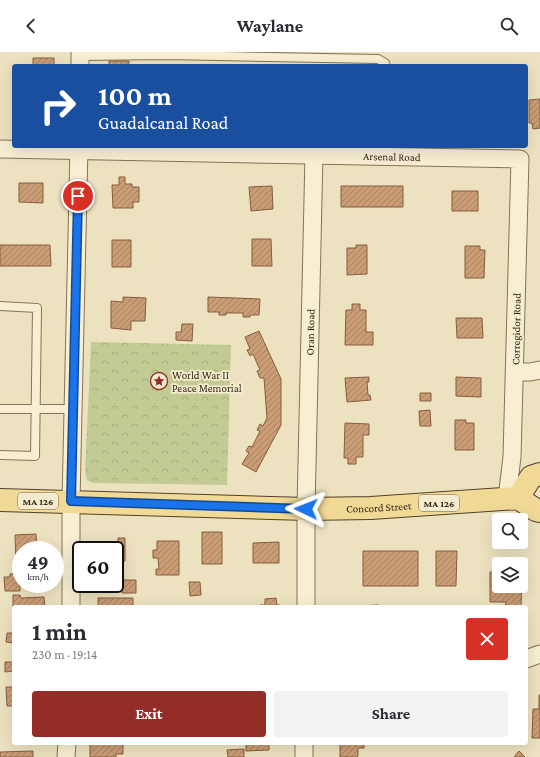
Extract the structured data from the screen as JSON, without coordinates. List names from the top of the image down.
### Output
{
  "streets": {
    "main road": ["MA 126", "Concord Street"],
    "street": ["Arsenal Road", "Corregidor Road", "Oran Road"]
  },
  "crossings": [
    ["Arsenal Road", "Corregidor Road"],
    ["Arsenal Road", "Oran Road"],
    ["Corregidor Road", "Concord Street"],
    ["Oran Road", "Concord Street"]
  ],
  "places": {
    "place": ["World War II Peace Memorial"]
  },
  "page": {
    "header": "Waylane",
    "turn": ["100 m", "Guadalcanal Road"],
    "speed": "49 km/h",
    "limit": "60",
    "heading": ["1 min", "230 m · 19:14"],
    "buttons": ["Exit", "Share"]
  }
}
